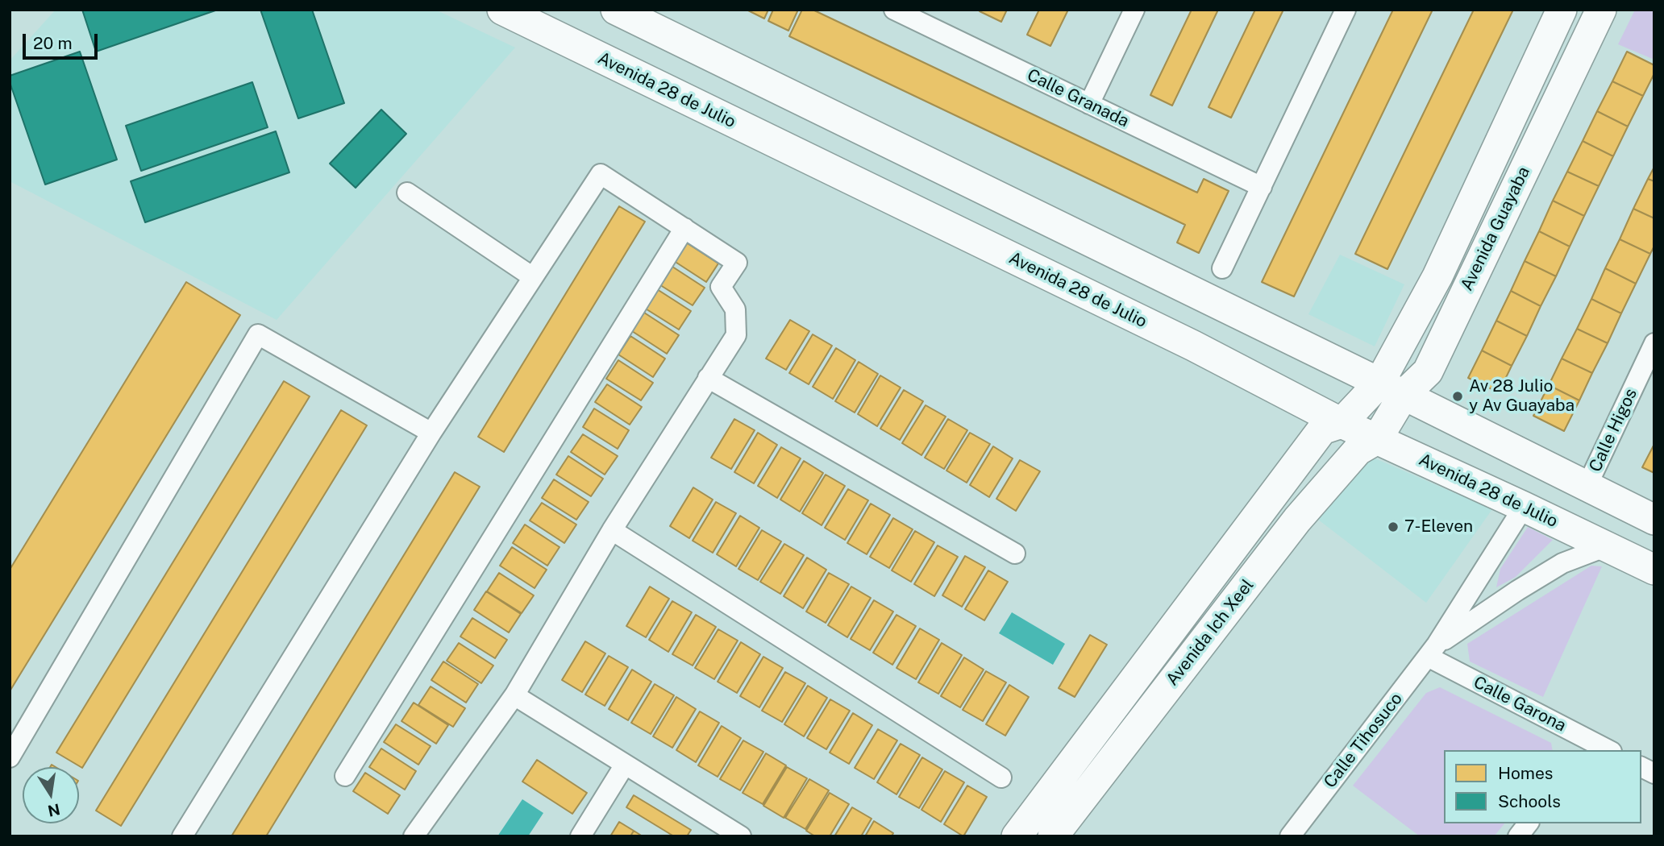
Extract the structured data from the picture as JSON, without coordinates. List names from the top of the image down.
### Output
{
  "streets": {
    "main road": ["Avenida 28 de Julio", "Avenida Guayaba", "Avenida Ich Xeel"],
    "street": [
      "Calle Granada",
      "Calle Higos",
      "Calle Garona",
      "Calle Tihosuco"
    ]
  },
  "crossings": [
    ["Avenida 28 de Julio", "Avenida Guayaba"],
    ["Avenida 28 de Julio", "Avenida Ich Xeel"],
    ["Avenida 28 de Julio", "Calle Tihosuco"],
    ["Avenida Guayaba", "Avenida Ich Xeel"],
    ["Calle Garona", "Calle Tihosuco"]
  ],
  "places": ["Av 28 Julio y Av Guayaba", "7-Eleven"],
  "legend": ["Homes", "Schools"],
  "scale_bar": "20 m",
  "north": "bottom"
}
